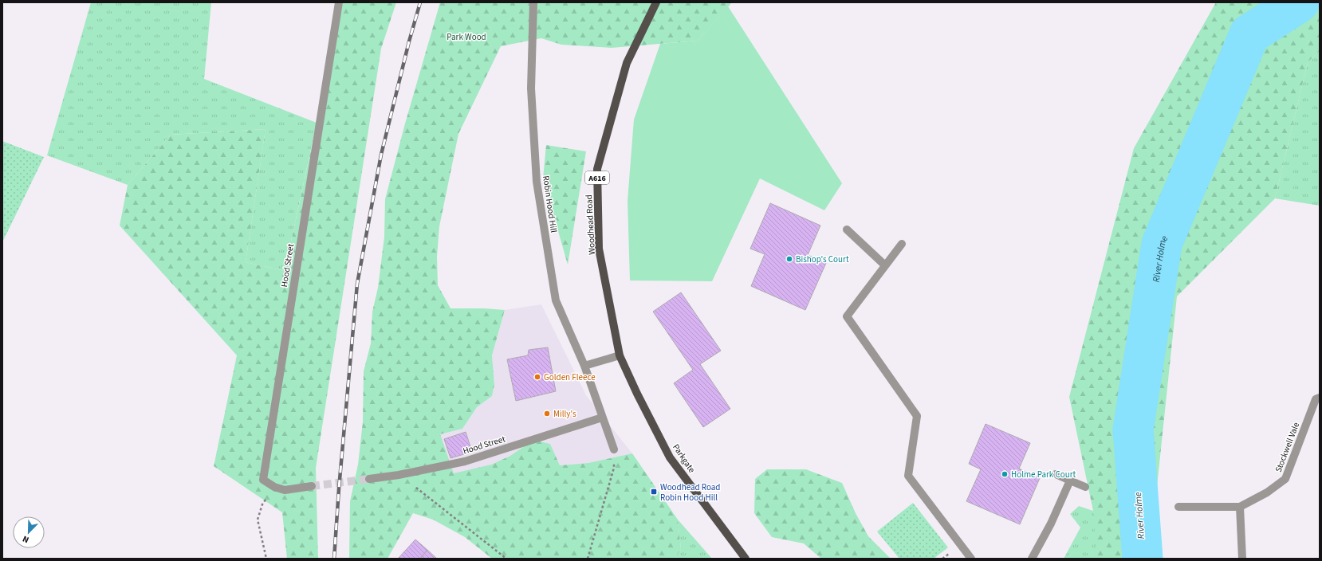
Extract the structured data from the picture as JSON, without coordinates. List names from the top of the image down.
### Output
{
  "streets": {
    "main road": ["A616", "Woodhead Road", "Parkgate"],
    "street": ["Robin Hood Hill", "Hood Street", "Stockwell Vale"]
  },
  "crossings": [
    ["Robin Hood Hill", "Hood Street"],
    ["Woodhead Road", "Parkgate"]
  ],
  "water": ["River Holme"],
  "parks": ["Park Wood"],
  "places": {
    "other": [
      "Bishop's Court",
      "Golden Fleece",
      "Milly's",
      "Holme Park Court"
    ],
    "transit": ["Woodhead Road Robin Hood Hill"]
  },
  "north": "bottom left"
}
